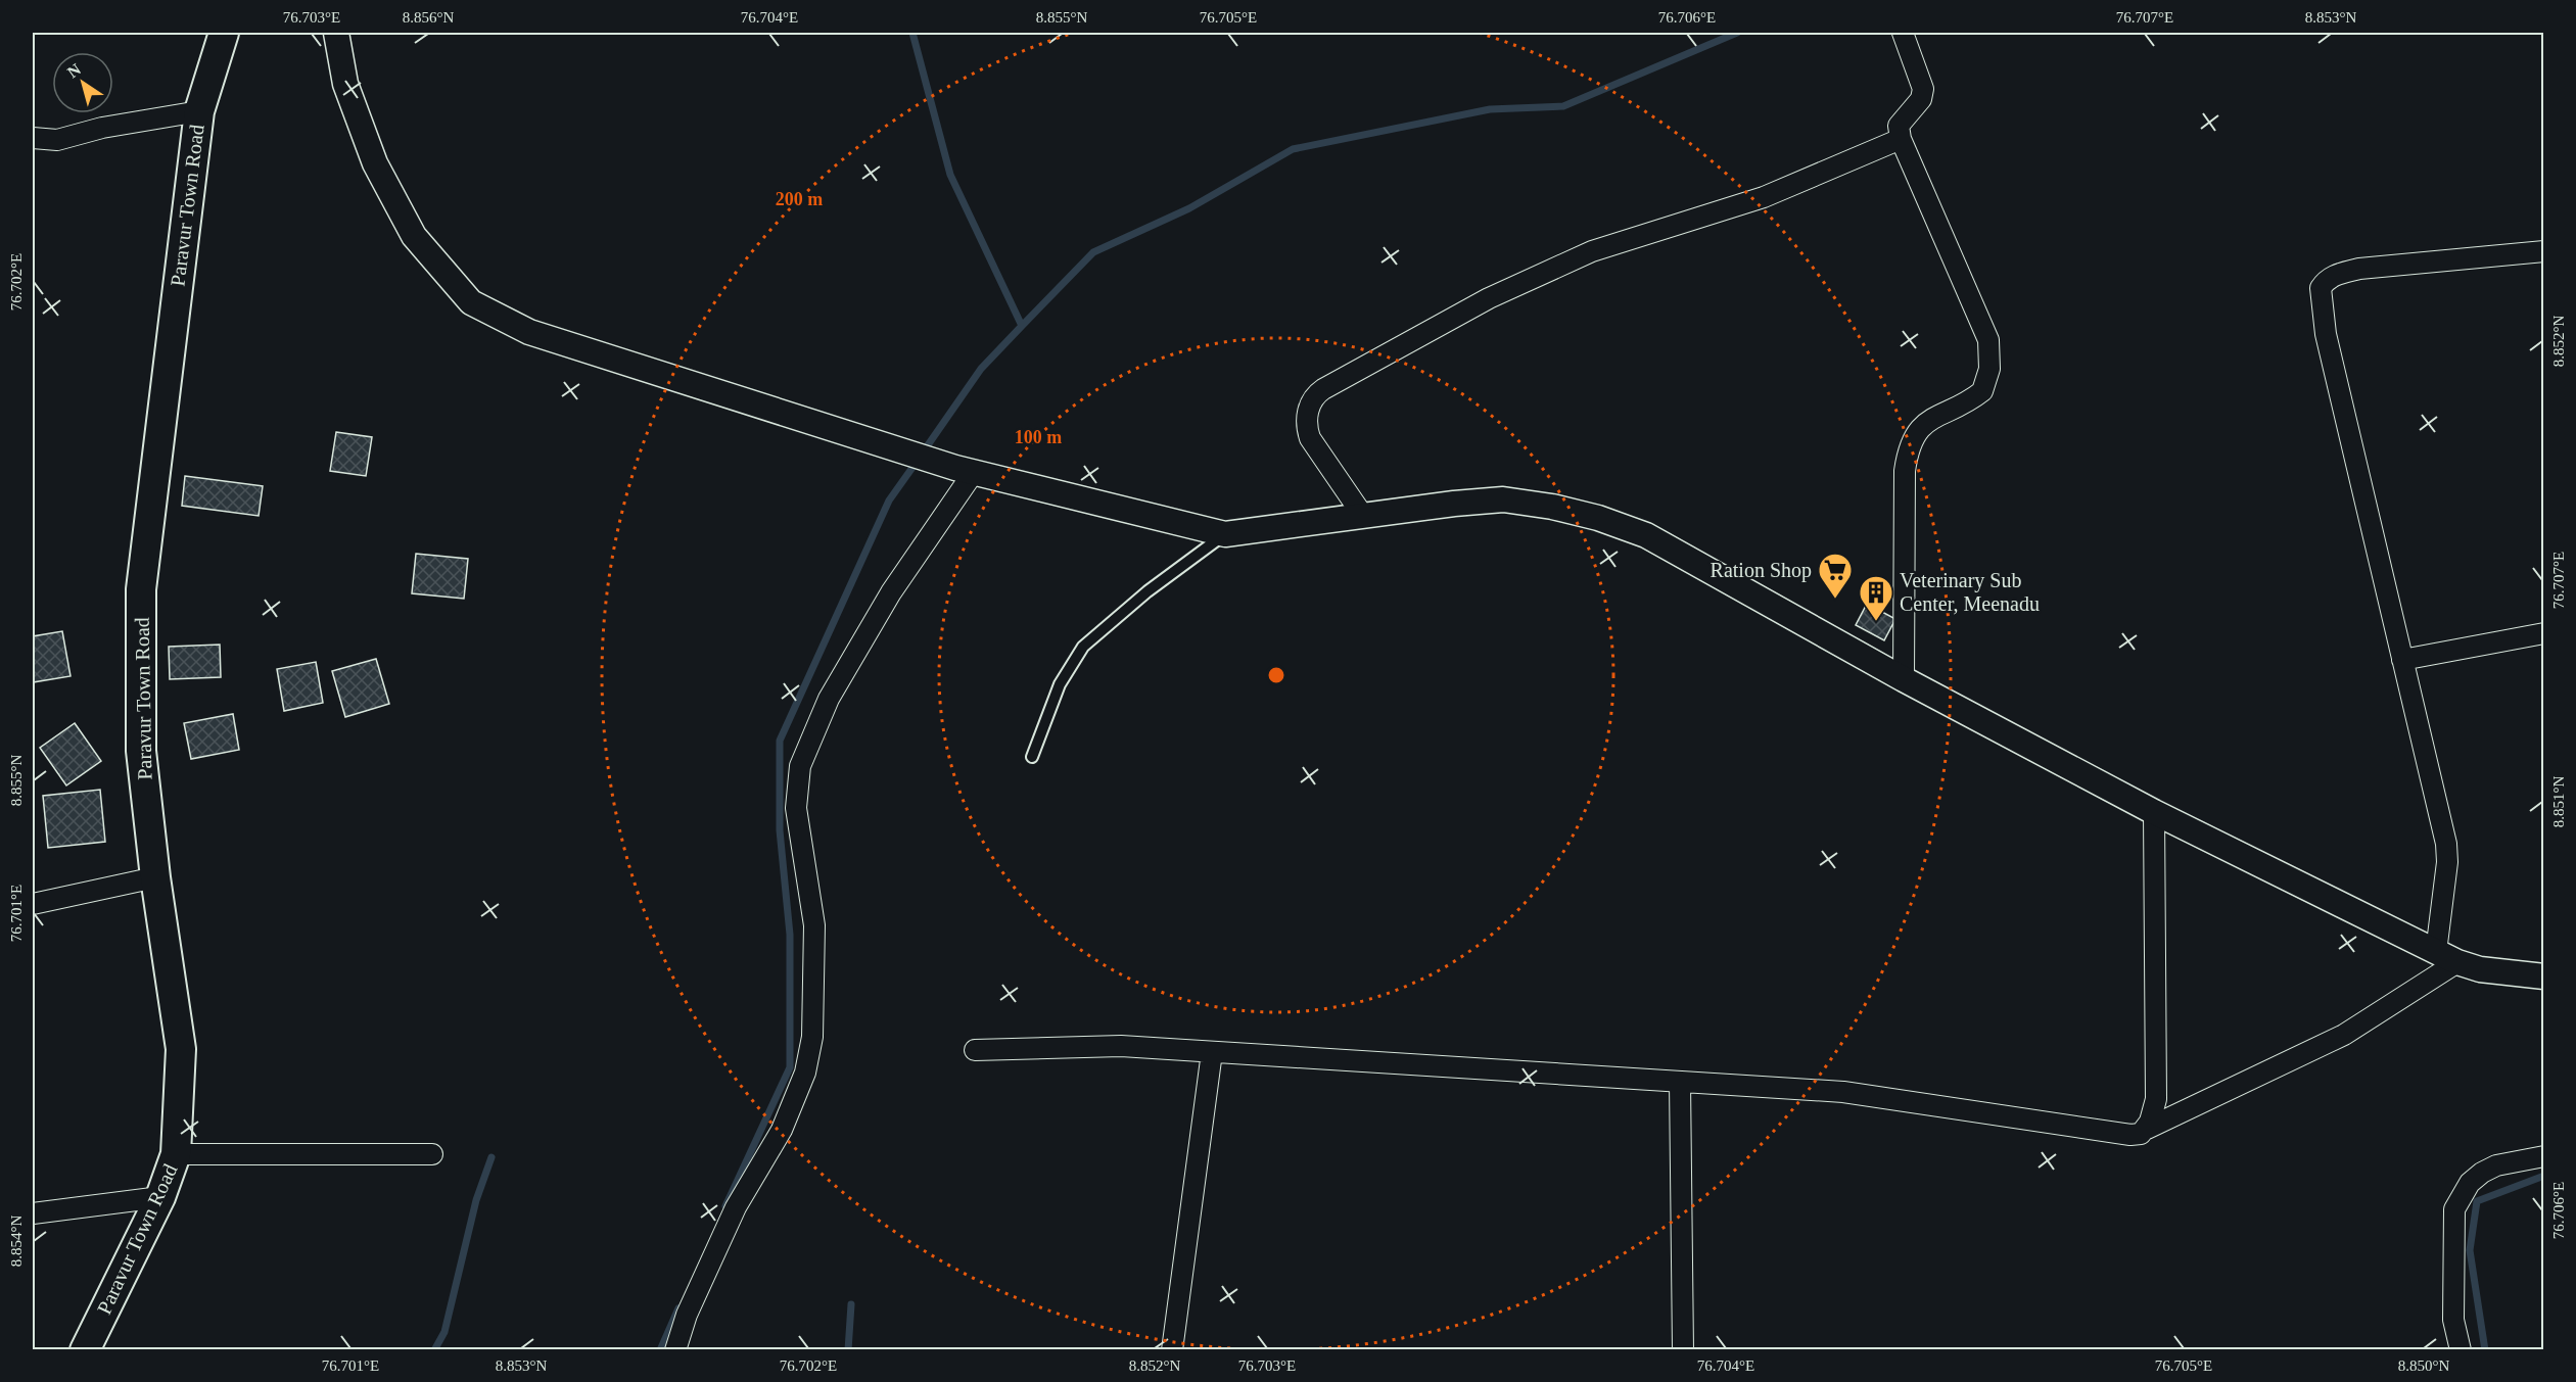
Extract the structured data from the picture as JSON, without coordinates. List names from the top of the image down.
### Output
{
  "streets": {
    "main road": ["Paravur Town Road"]
  },
  "places": {
    "supermarket": ["Ration Shop"],
    "building": ["Veterinary Sub Center, Meenadu"]
  },
  "north": "top left",
  "coordinates": [
    "76.703°E",
    "8.856°N",
    "76.704°E",
    "8.855°N",
    "76.705°E",
    "76.706°E",
    "76.707°E",
    "8.853°N",
    "76.702°E",
    "8.852°N",
    "8.851°N",
    "76.701°E",
    "8.854°N",
    "8.850°N"
  ],
  "rings": ["200 m", "100 m"]
}
